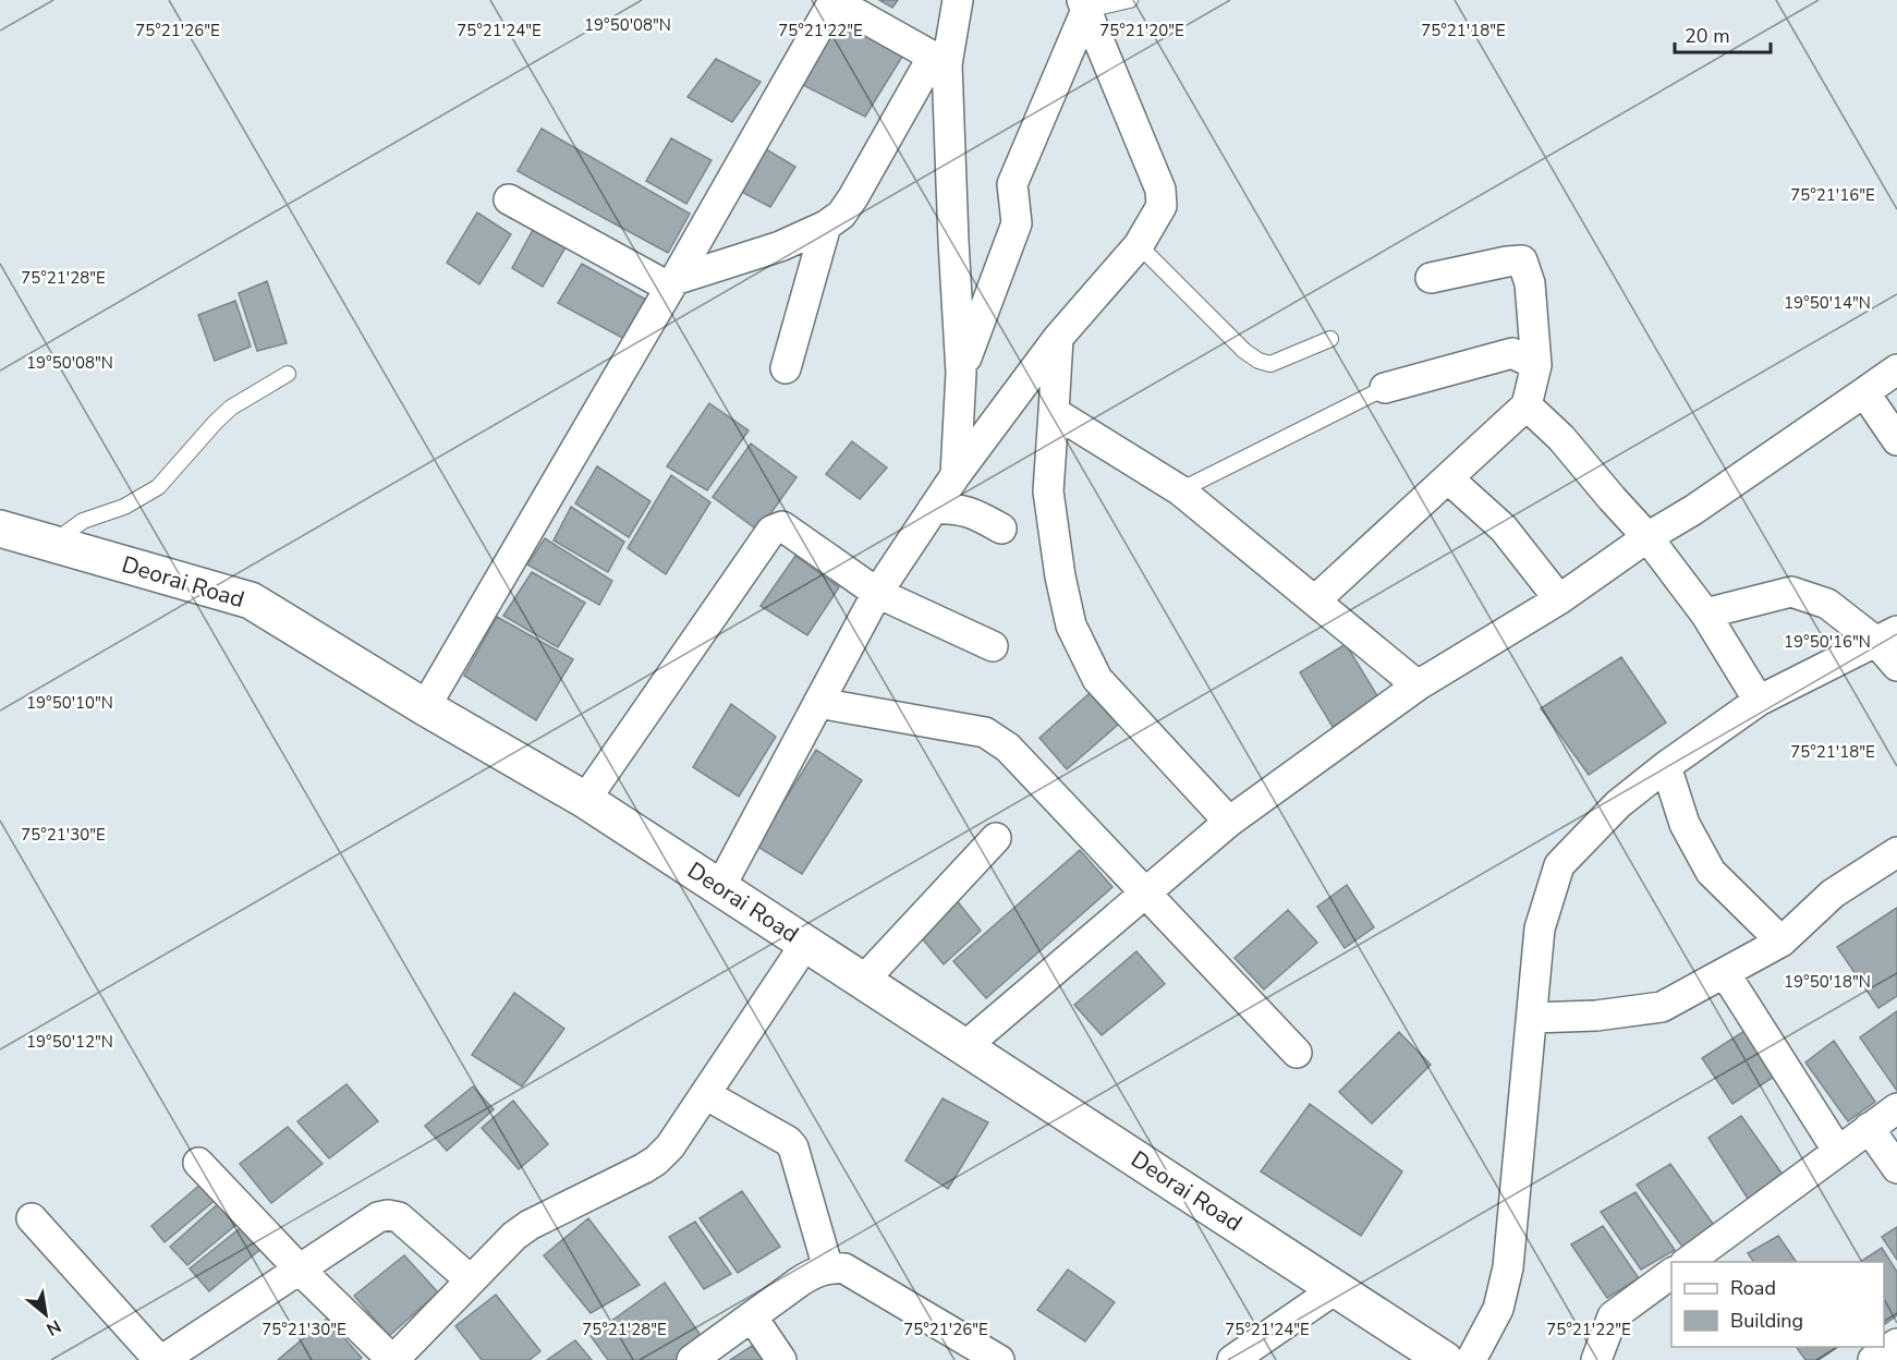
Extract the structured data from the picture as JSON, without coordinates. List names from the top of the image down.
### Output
{
  "streets": {
    "street": ["Deorai Road"]
  },
  "legend": ["Road", "Building"],
  "scale_bar": "20 m",
  "north": "bottom right",
  "coordinates": [
    "19°50'08\"N",
    "75°21'26\"E",
    "75°21'22\"E",
    "75°21'24\"E",
    "75°21'20\"E",
    "75°21'18\"E",
    "75°21'16\"E",
    "75°21'28\"E",
    "19°50'14\"N",
    "19°50'16\"N",
    "19°50'10\"N",
    "75°21'30\"E",
    "19°50'18\"N",
    "19°50'12\"N"
  ]
}
